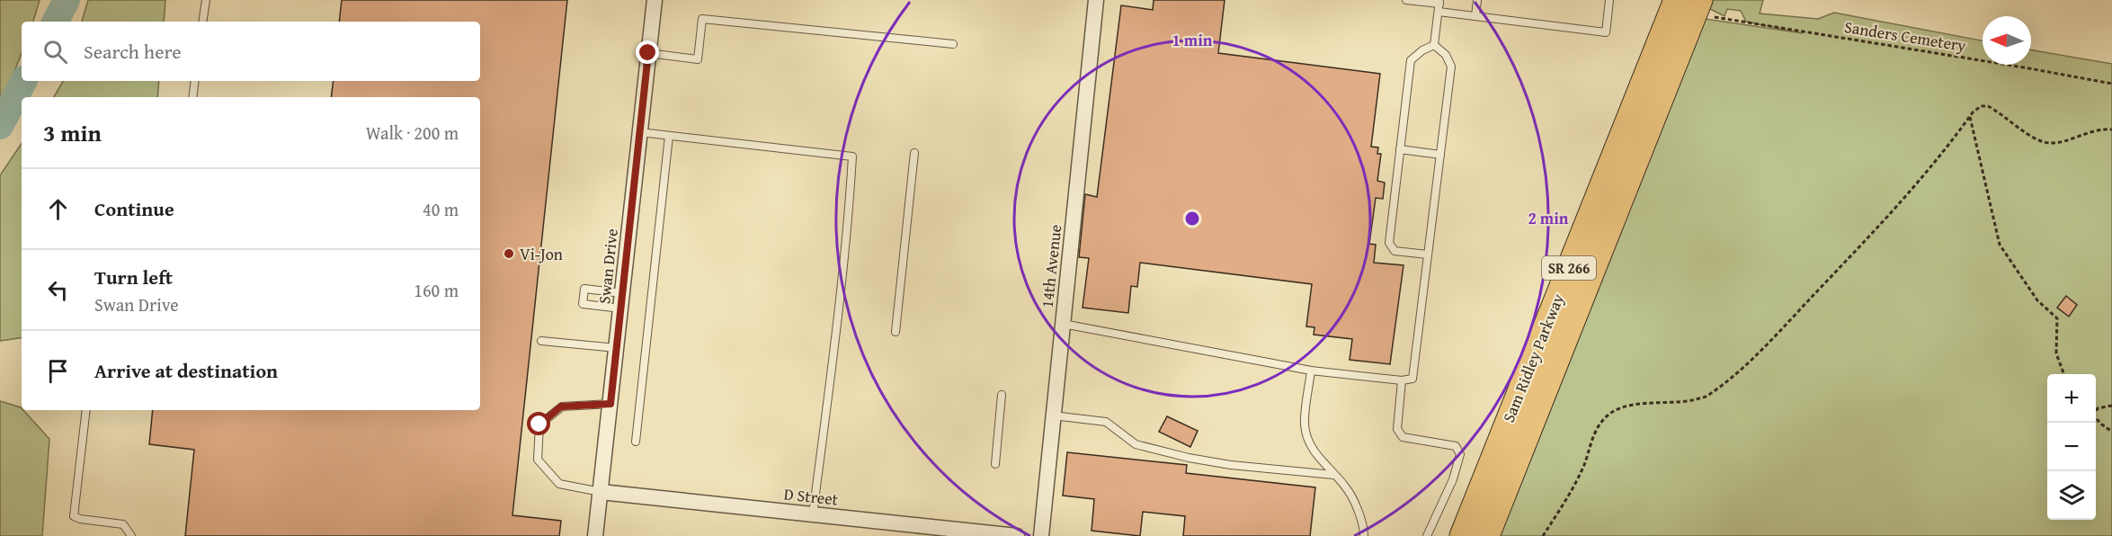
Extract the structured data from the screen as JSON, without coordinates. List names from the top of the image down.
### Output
{
  "streets": {
    "main road": ["SR 266", "Sam Ridley Parkway"],
    "street": ["Swan Drive", "14th Avenue", "D Street"],
    "path": ["Sanders Cemetery"]
  },
  "crossings": [
    ["Sanders Cemetery", "Sam Ridley Parkway"],
    ["Swan Drive", "D Street"]
  ],
  "places": ["Vi-Jon"],
  "north": "left",
  "page": {
    "search": "Search here",
    "heading": ["3 min", "Walk · 200 m"],
    "list": [
      ["Continue", "40 m"],
      ["Turn left", "Swan Drive", "160 m"],
      "Arrive at destination"
    ],
    "map_buttons": ["+", "−"]
  },
  "rings": ["1 min", "2 min"]
}
